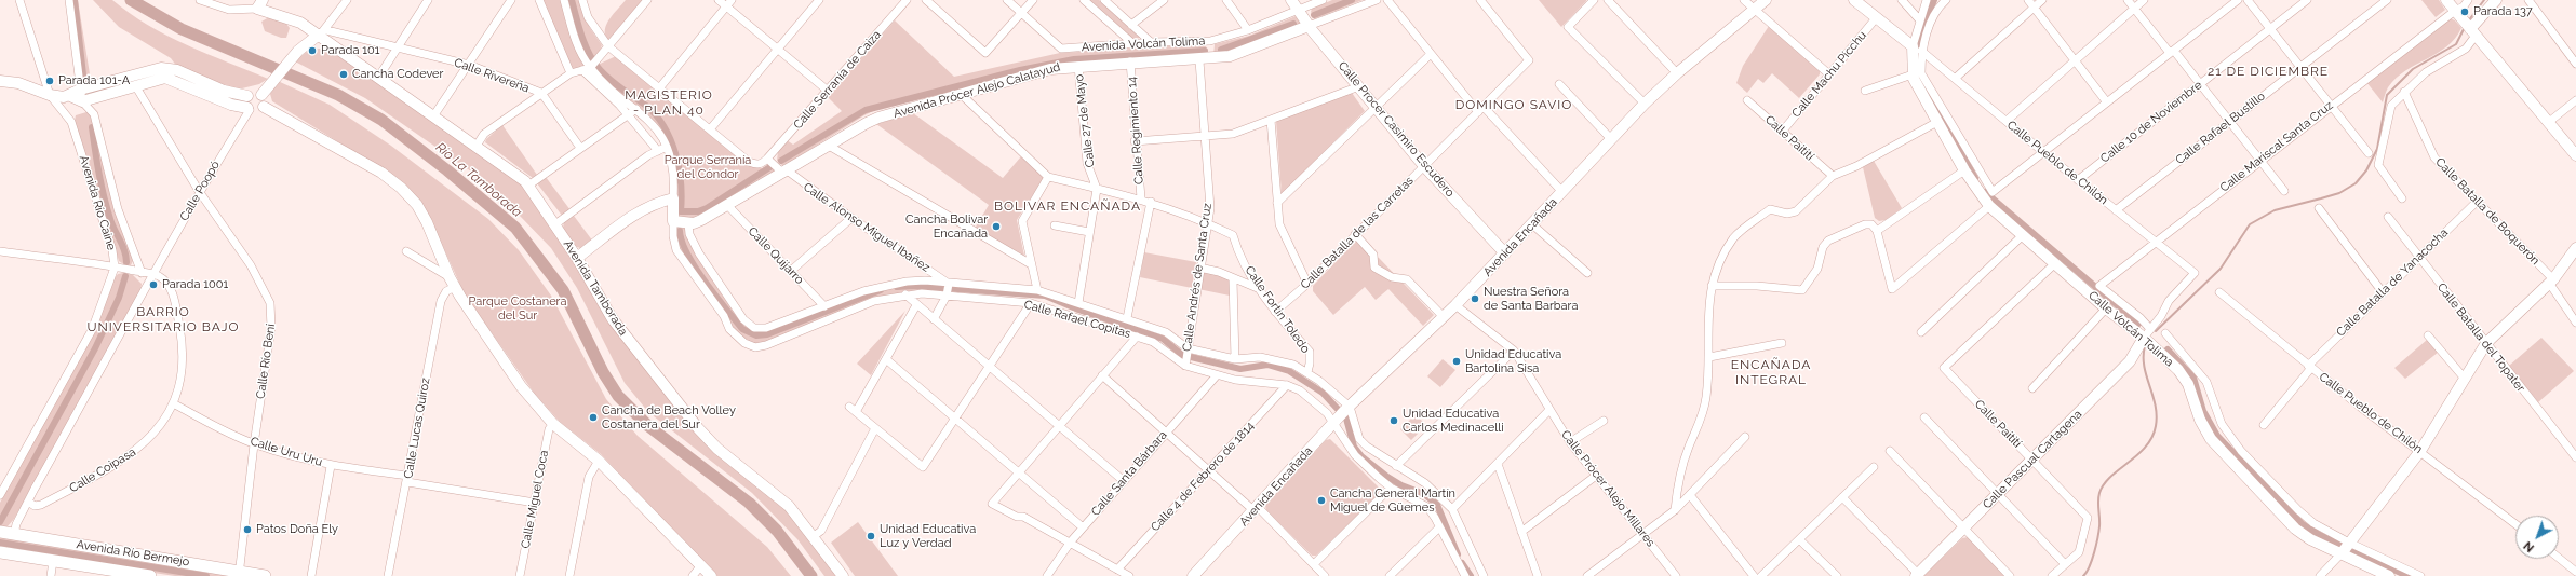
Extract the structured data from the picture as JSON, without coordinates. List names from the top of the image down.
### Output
{
  "streets": {
    "main road": [
      "Calle Rivereña",
      "Avenida Prócer Alejo Calatayud",
      "Calle Procer Casimiro Escudero",
      "Calle Pueblo de Chilón",
      "Avenida Encañada",
      "Avenida Tamborada",
      "Calle Volcán Tolima",
      "Calle Pascual Cartagena",
      "Avenida Río Bermejo"
    ],
    "street": [
      "Avenida Volcán Tolima",
      "Calle Machu Picchu",
      "Calle Serranía de Caiza",
      "Calle 27 de Mayo",
      "Calle 10 de Noviembre",
      "Calle Rafael Bustillo",
      "Calle Regimiento 14",
      "Calle Paitití",
      "Calle Mariscal Santa Cruz",
      "Calle Poopó",
      "Avenida Río Caine",
      "Calle Batalla de Boquerón",
      "Calle Alonso Miguel Ibañez",
      "Calle Batalla de las Carretas",
      "Calle Quijarro",
      "Calle Andrés de Santa Cruz",
      "Calle Batalla de Yanacocha",
      "Calle Fortin Toledo",
      "Calle Rafael Copitas",
      "Calle Batalla del Topater",
      "Calle Río Beni",
      "Calle Lucas Quiroz",
      "Calle Uru Uru",
      "Calle Coipasa",
      "Calle Santa Bárbara",
      "Calle 4 de Febrero de 1814",
      "Calle Prócer Alejo Millares",
      "Calle Miguel Coca"
    ]
  },
  "crossings": [
    ["Avenida Volcán Tolima", "Calle Procer Casimiro Escudero"],
    ["Calle Machu Picchu", "Calle Paitití"],
    ["Calle Machu Picchu", "Calle Pueblo de Chilón"],
    ["Calle Rivereña", "Avenida Tamborada"],
    ["Calle Serranía de Caiza", "Calle Alonso Miguel Ibañez"],
    ["Avenida Prócer Alejo Calatayud", "Calle 27 de Mayo"],
    ["Avenida Prócer Alejo Calatayud", "Calle Procer Casimiro Escudero"],
    ["Avenida Prócer Alejo Calatayud", "Calle Regimiento 14"],
    ["Avenida Prócer Alejo Calatayud", "Calle Alonso Miguel Ibañez"],
    ["Avenida Prócer Alejo Calatayud", "Calle Quijarro"],
    ["Avenida Prócer Alejo Calatayud", "Calle Andrés de Santa Cruz"],
    ["Avenida Prócer Alejo Calatayud", "Calle Rafael Copitas"],
    ["Calle 27 de Mayo", "Calle Fortin Toledo"],
    ["Calle 10 de Noviembre", "Calle Pueblo de Chilón"],
    ["Calle Rafael Bustillo", "Calle Pueblo de Chilón"],
    ["Calle Procer Casimiro Escudero", "Calle Batalla de las Carretas"],
    ["Calle Procer Casimiro Escudero", "Avenida Encañada"],
    ["Calle Regimiento 14", "Calle Fortin Toledo"],
    ["Calle Paitití", "Calle Volcán Tolima"],
    ["Calle Paitití", "Calle Pascual Cartagena"],
    ["Calle Mariscal Santa Cruz", "Calle Pueblo de Chilón"],
    ["Calle Mariscal Santa Cruz", "Calle Volcán Tolima"],
    ["Calle Mariscal Santa Cruz", "Calle Pascual Cartagena"],
    ["Calle Pueblo de Chilón", "Calle Batalla de Yanacocha"],
    ["Calle Pueblo de Chilón", "Calle Volcán Tolima"],
    ["Calle Pueblo de Chilón", "Calle Pascual Cartagena"],
    ["Calle Poopó", "Calle Río Beni"],
    ["Calle Poopó", "Calle Coipasa"],
    ["Calle Batalla de Boquerón", "Calle Batalla de Yanacocha"],
    ["Calle Batalla de las Carretas", "Calle Fortin Toledo"],
    ["Avenida Encañada", "Calle Rafael Copitas"],
    ["Avenida Encañada", "Calle Prócer Alejo Millares"],
    ["Calle Andrés de Santa Cruz", "Calle Fortin Toledo"],
    ["Calle Andrés de Santa Cruz", "Calle Rafael Copitas"],
    ["Calle Batalla de Yanacocha", "Calle Batalla del Topater"],
    ["Calle Rafael Copitas", "Calle Santa Bárbara"],
    ["Calle Rafael Copitas", "Calle 4 de Febrero de 1814"],
    ["Calle Volcán Tolima", "Calle Pascual Cartagena"],
    ["Calle Río Beni", "Calle Uru Uru"],
    ["Calle Río Beni", "Avenida Río Bermejo"],
    ["Calle Lucas Quiroz", "Calle Uru Uru"],
    ["Calle Uru Uru", "Calle Coipasa"],
    ["Calle Uru Uru", "Calle Miguel Coca"]
  ],
  "districts": [
    "21 DE DICIEMBRE",
    "MAGISTERIO - PLAN 40",
    "DOMINGO SAVIO",
    "BOLIVAR ENCAÑADA",
    "BARRIO UNIVERSITARIO BAJO",
    "ENCAÑADA INTEGRAL"
  ],
  "water": ["Río La Tamborada"],
  "parks": ["Parque Serranía del Cóndor", "Parque Costanera del Sur"],
  "places": [
    "Parada 137",
    "Parada 101",
    "Cancha Codever",
    "Parada 101-A",
    "Cancha Bolivar Encañada",
    "Parada 1001",
    "Nuestra Señora de Santa Barbara",
    "Unidad Educativa Bartolina Sisa",
    "Cancha de Beach Volley Costanera del Sur",
    "Unidad Educativa Carlos Medinacelli",
    "Cancha General Martín Miguel de Güemes",
    "Patos Doña Ely",
    "Unidad Educativa Luz y Verdad"
  ],
  "north": "bottom left"
}
